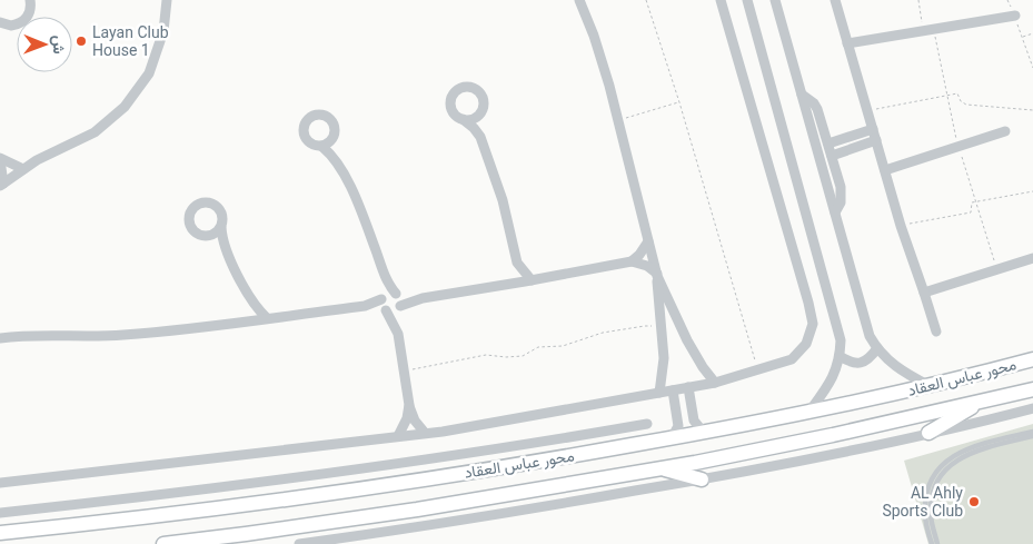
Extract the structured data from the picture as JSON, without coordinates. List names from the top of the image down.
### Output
{
  "streets": {
    "main road": ["محور عباس العقاد"]
  },
  "places": ["Layan Club House 1", "AL Ahly Sports Club"],
  "north": "right"
}
